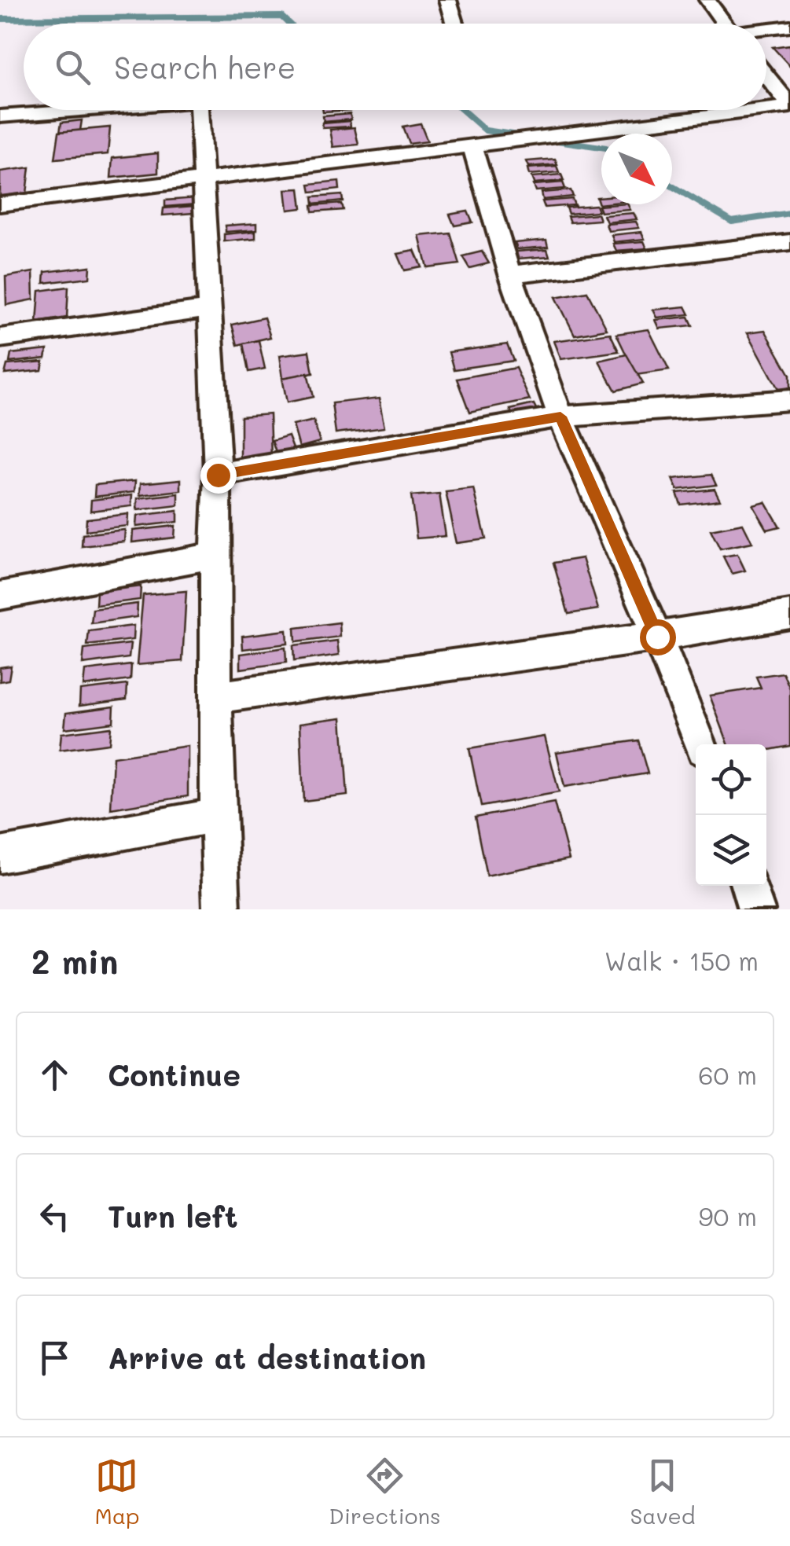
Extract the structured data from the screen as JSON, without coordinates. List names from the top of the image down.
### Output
{
  "north": "bottom right",
  "page": {
    "search": "Search here",
    "heading": ["2 min", "Walk · 150 m"],
    "list": [
      ["Continue", "60 m"],
      ["Turn left", "90 m"],
      "Arrive at destination"
    ],
    "nav": ["Map", "Directions", "Saved"]
  }
}
